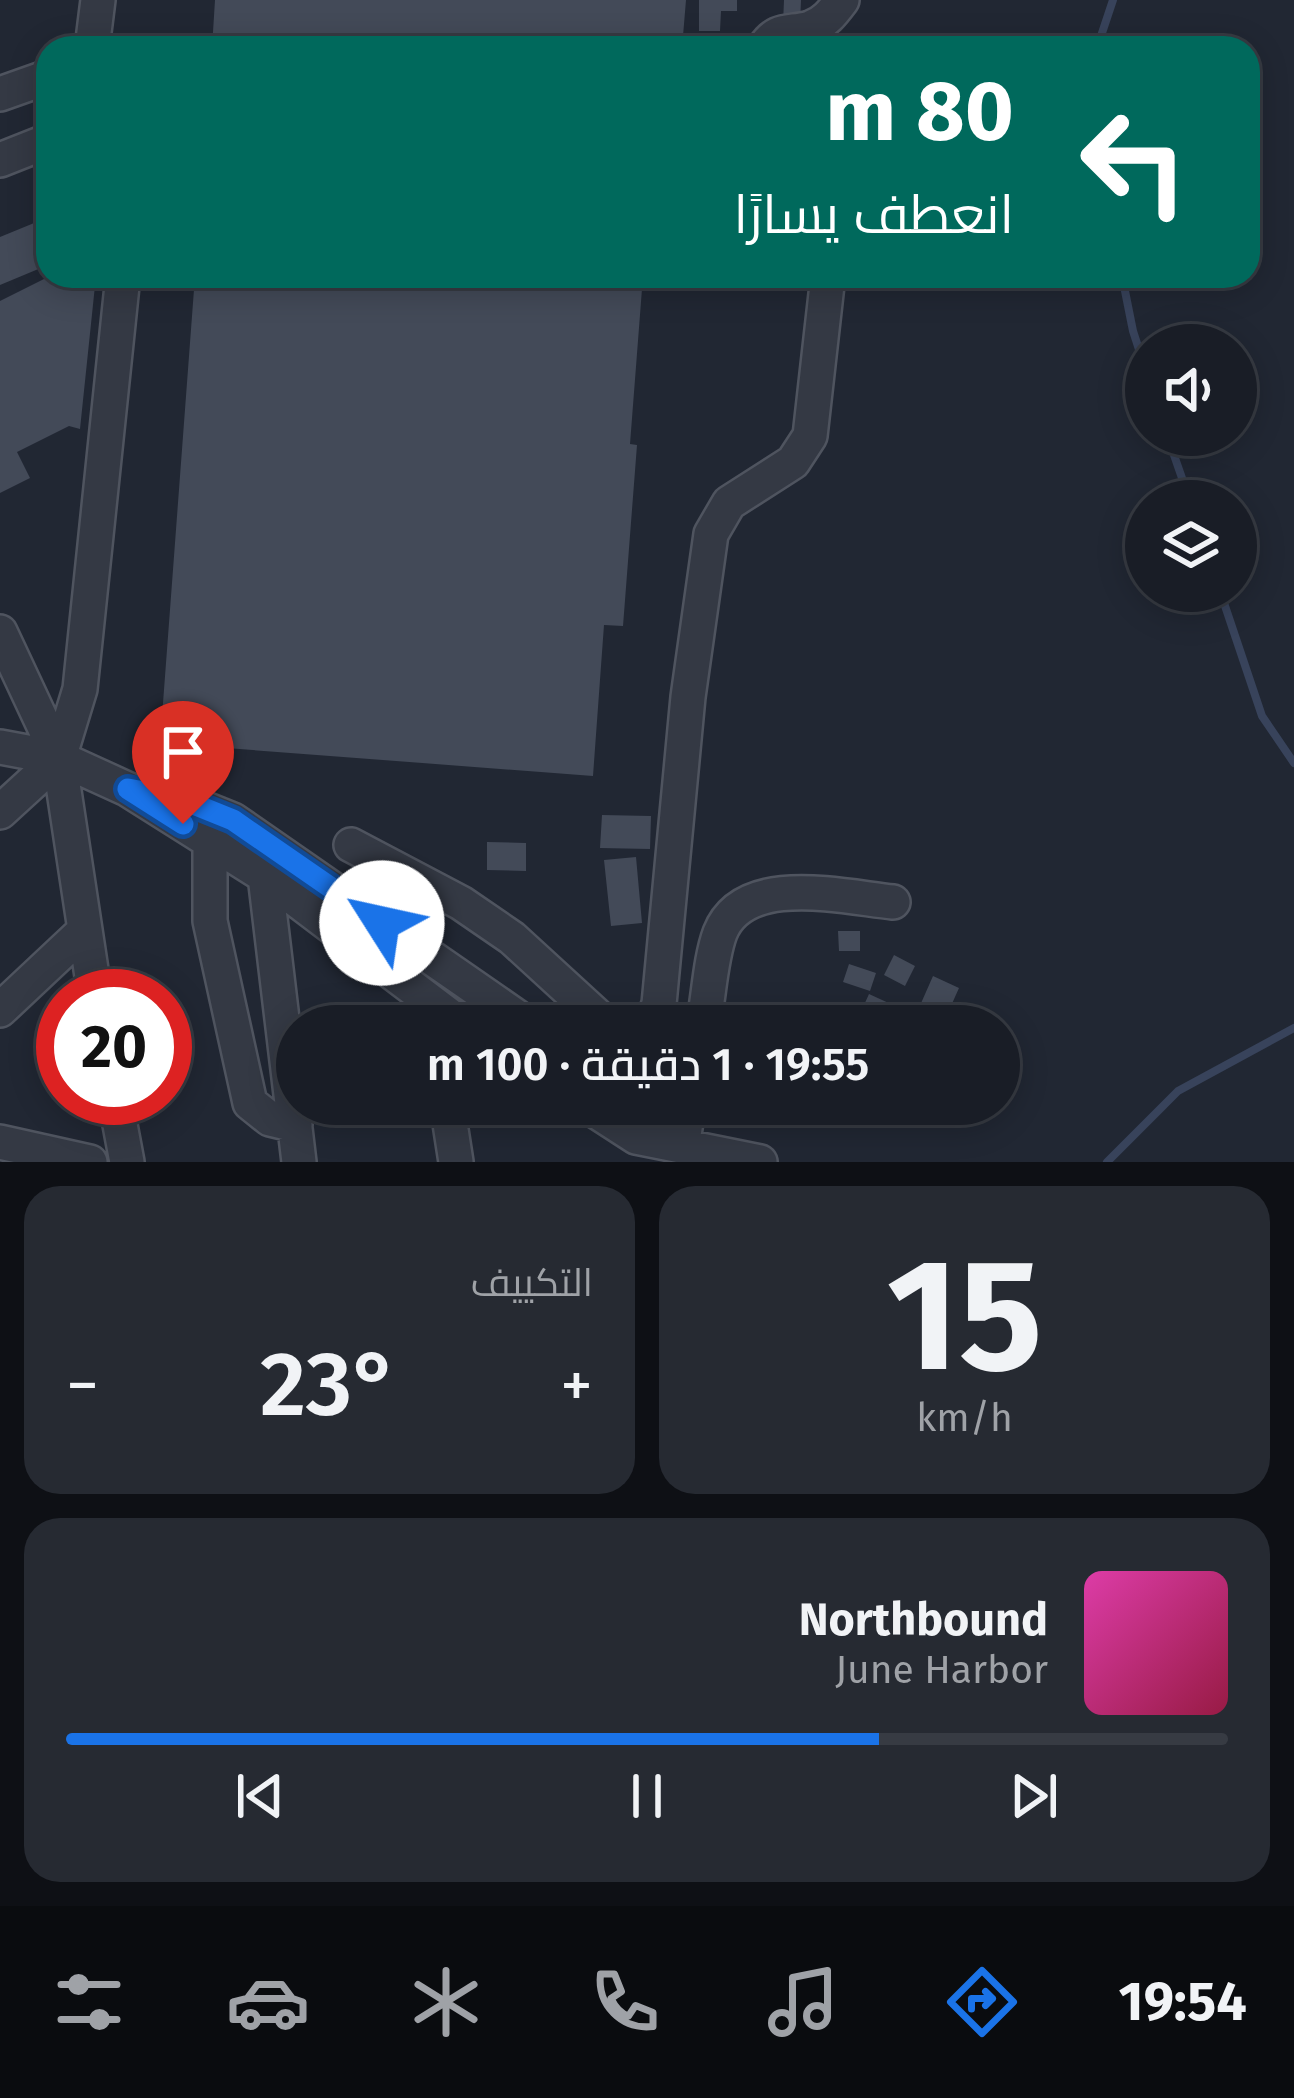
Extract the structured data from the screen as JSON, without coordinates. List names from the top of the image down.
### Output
{
  "page": {
    "turn": ["80 m", "انعطف يسارًا"],
    "limit": "20",
    "trip": "19:55 · 1 دقيقة · 100 m",
    "tile": [
      ["15", "km/h"],
      "التكييف"
    ],
    "heat": ["−", "23°", "+"],
    "song": ["Northbound", "June Harbor"],
    "tabs": "19:54"
  }
}
